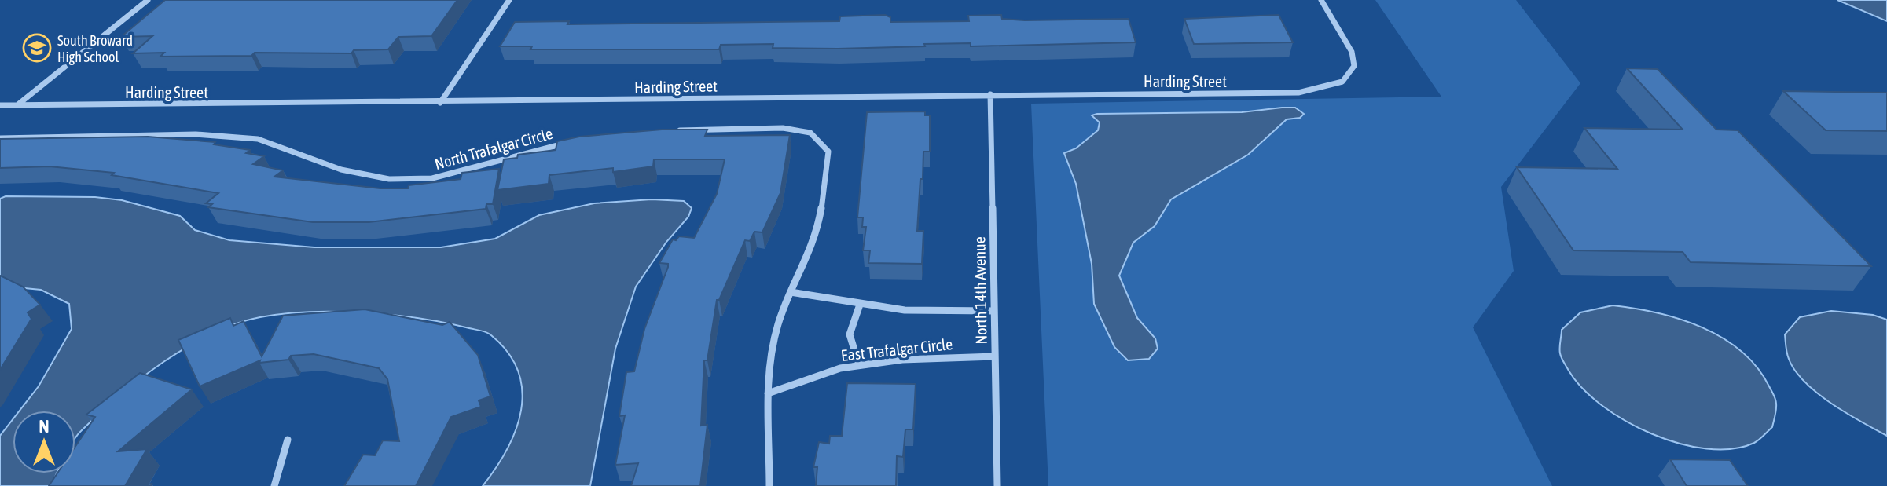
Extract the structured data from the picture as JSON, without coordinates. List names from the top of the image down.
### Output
{
  "streets": {
    "street": [
      "Harding Street",
      "North Trafalgar Circle",
      "North 14th Avenue",
      "East Trafalgar Circle"
    ]
  },
  "crossings": [
    ["Harding Street", "North 14th Avenue"],
    ["North 14th Avenue", "East Trafalgar Circle"]
  ],
  "places": {
    "school or university": ["South Broward High School"]
  },
  "north": "top"
}
